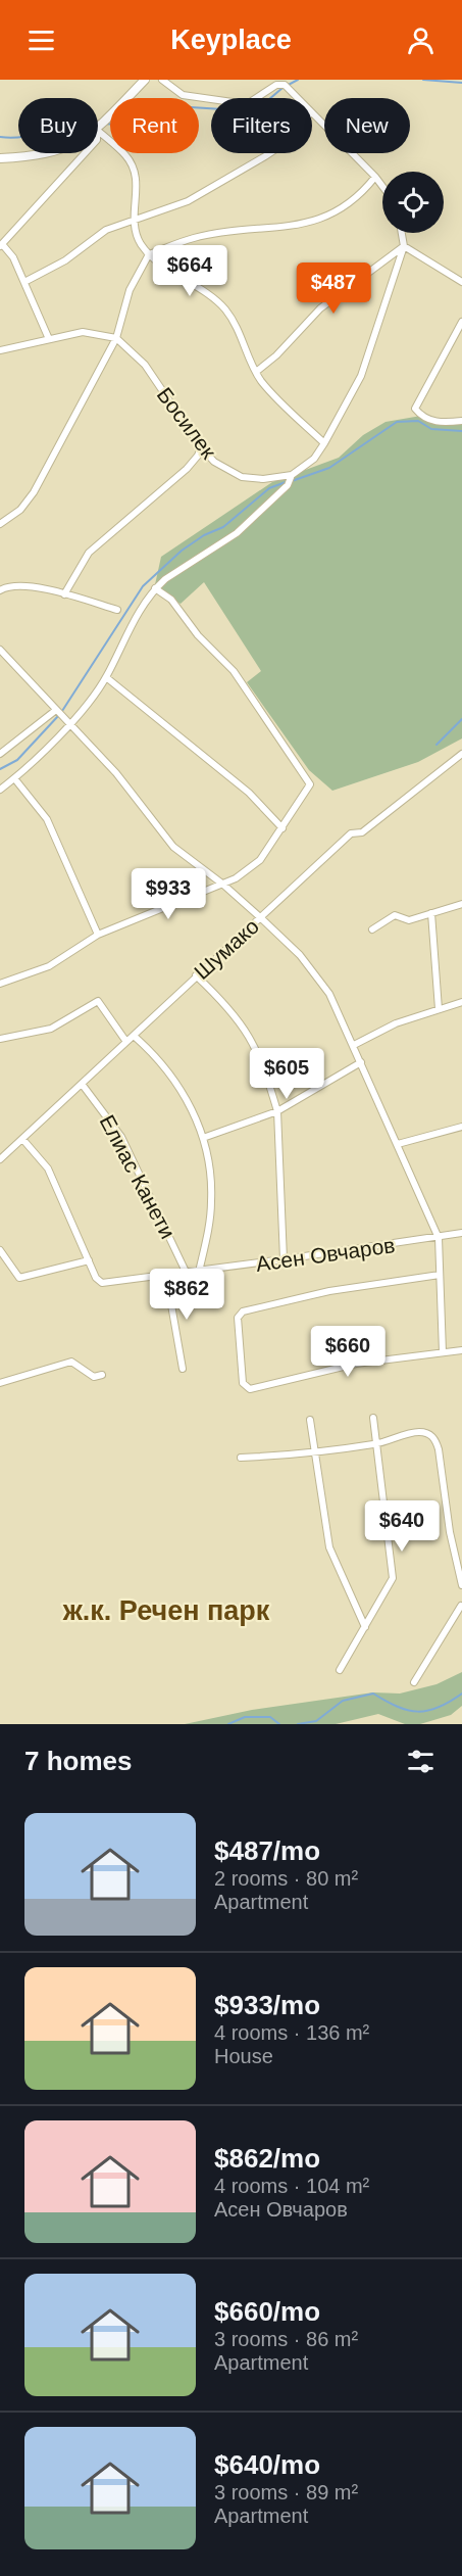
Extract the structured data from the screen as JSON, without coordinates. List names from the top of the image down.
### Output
{
  "streets": {
    "street": [
      "Босилек",
      "Шумако",
      "Елиас Канети",
      "Асен Овчаров"
    ]
  },
  "crossings": [
    ["Шумако", "Елиас Канети"],
    ["Елиас Канети", "Асен Овчаров"]
  ],
  "districts": ["ж.к. Речен парк"],
  "page": {
    "header": "Keyplace",
    "chip": [
      "Buy",
      "Rent",
      "Filters",
      "New"
    ],
    "price": [
      "$664",
      "$487",
      "$933",
      "$605",
      "$862",
      "$660",
      "$640"
    ],
    "heading": "7 homes",
    "list": [
      {
        "name": "$487/mo",
        "note": "2 rooms · 80 m² · Apartment"
      },
      {
        "name": "$933/mo",
        "note": "4 rooms · 136 m² · House"
      },
      {
        "name": "$862/mo",
        "note": "4 rooms · 104 m² · Асен Овчаров"
      },
      {
        "name": "$660/mo",
        "note": "3 rooms · 86 m² · Apartment"
      },
      {
        "name": "$640/mo",
        "note": "3 rooms · 89 m² · Apartment"
      }
    ]
  }
}
